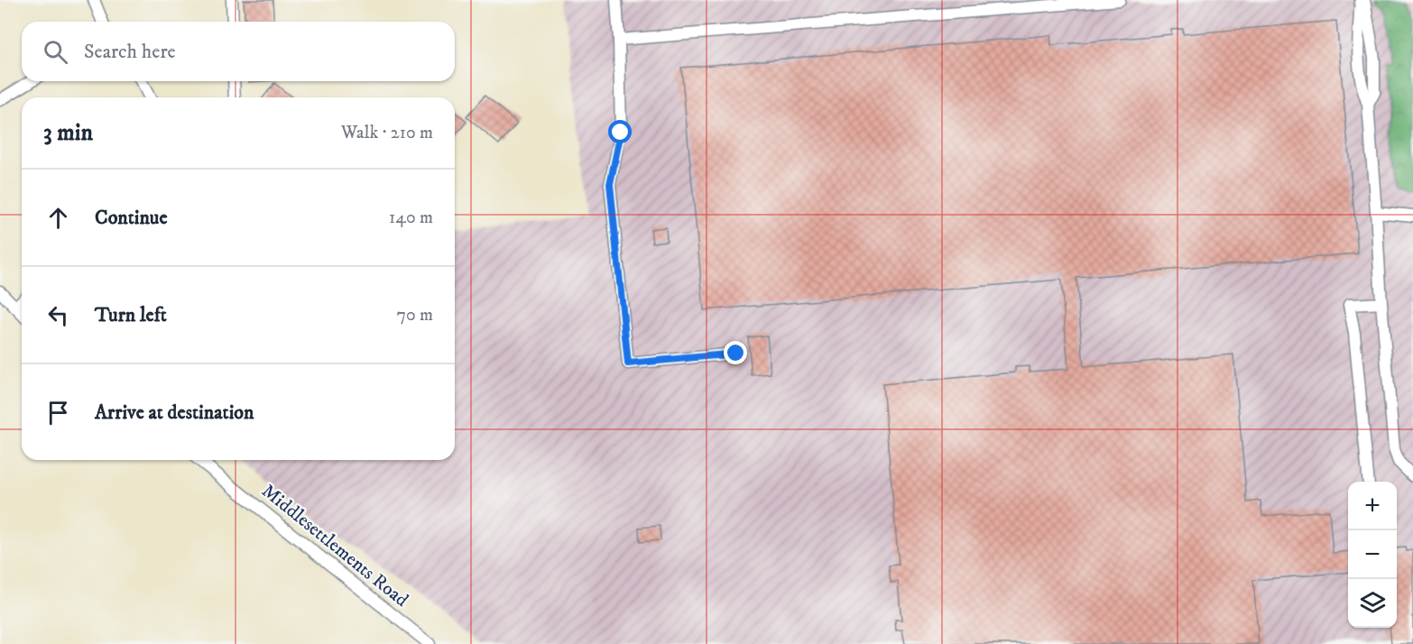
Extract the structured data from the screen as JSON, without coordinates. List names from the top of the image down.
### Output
{
  "streets": {
    "street": ["Middlesettlements Road"]
  },
  "page": {
    "search": "Search here",
    "heading": ["3 min", "Walk · 210 m"],
    "list": [
      ["Continue", "140 m"],
      ["Turn left", "70 m"],
      "Arrive at destination"
    ],
    "map_buttons": ["+", "−"]
  }
}
